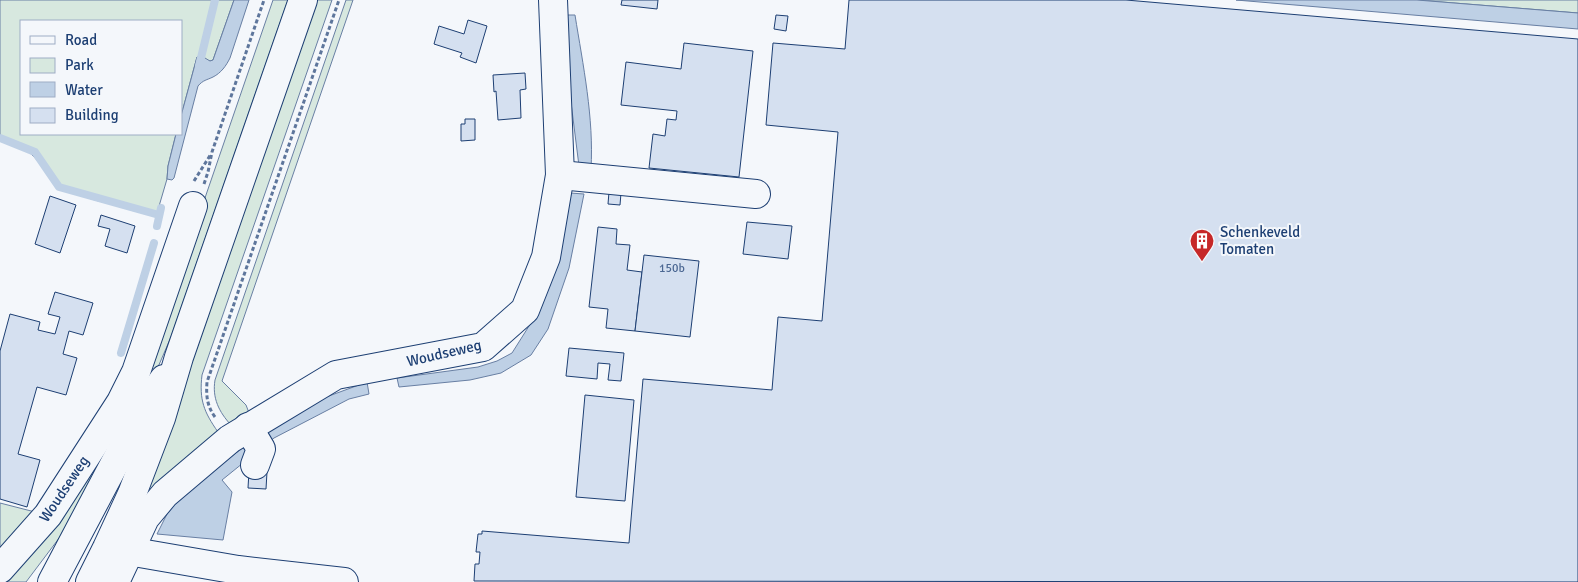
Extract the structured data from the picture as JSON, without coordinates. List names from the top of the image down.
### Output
{
  "streets": {
    "street": ["Woudseweg"]
  },
  "places": {
    "building": ["Schenkeveld Tomaten"]
  },
  "house_numbers": ["150b"],
  "legend": [
    "Road",
    "Park",
    "Water",
    "Building"
  ]
}
